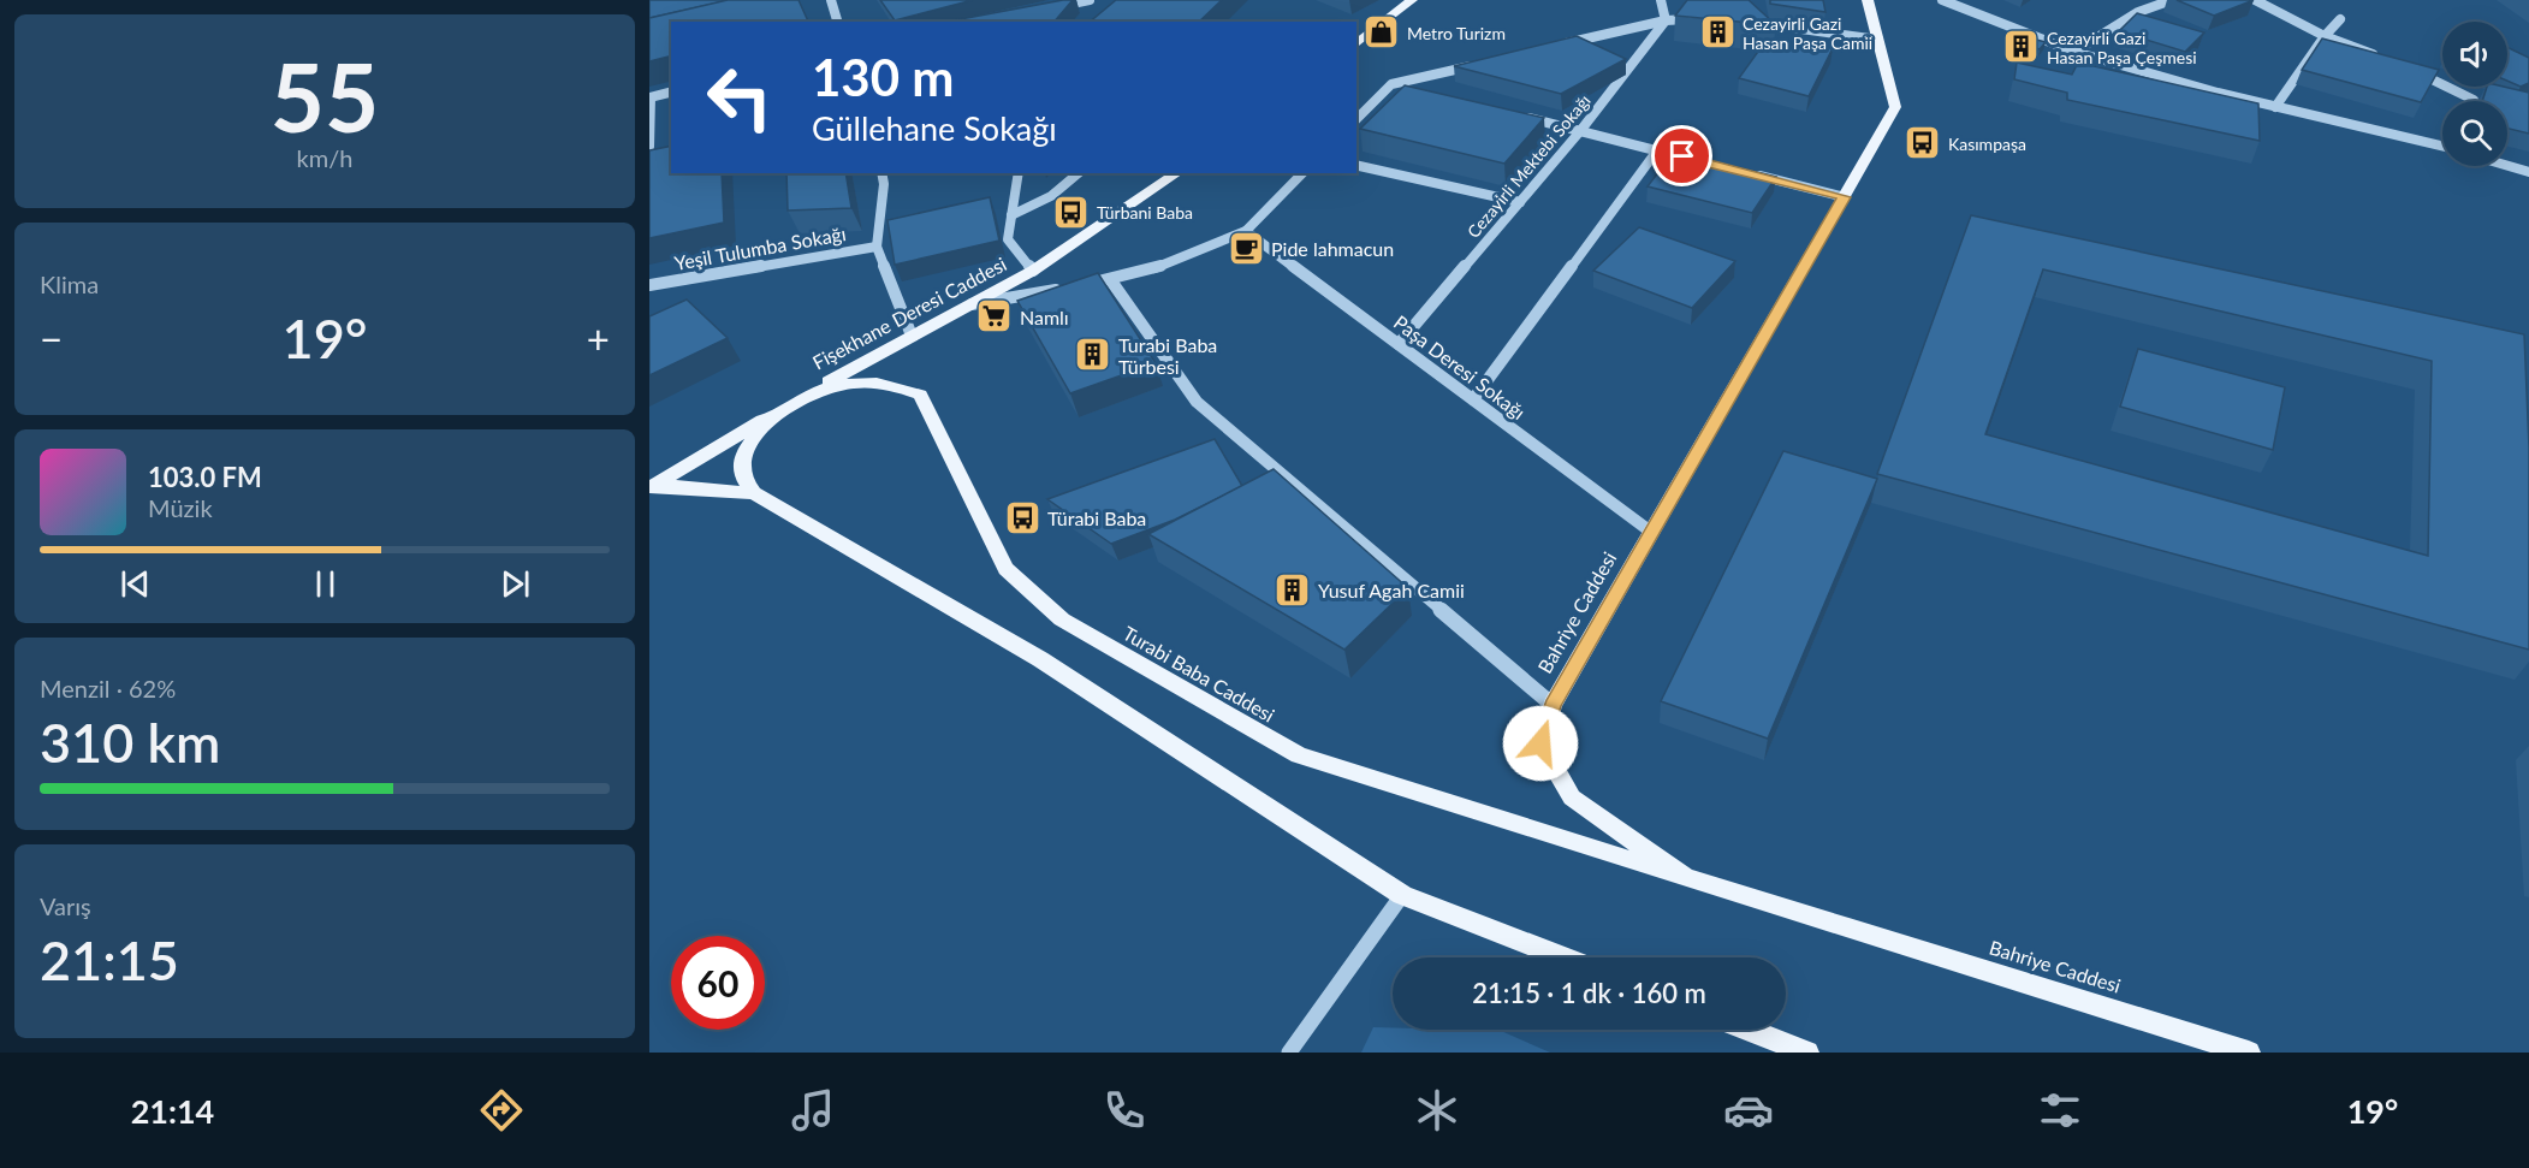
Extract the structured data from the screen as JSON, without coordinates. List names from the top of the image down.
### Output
{
  "streets": {
    "main road": ["Fişekhane Deresi Caddesi", "Bahriye Caddesi", "Turabi Baba Caddesi"],
    "street": ["Cezayirli Mektebi Sokağı", "Yeşil Tulumba Sokağı", "Paşa Deresi Sokağı"]
  },
  "crossings": [
    ["Cezayirli Mektebi Sokağı", "Paşa Deresi Sokağı"],
    ["Fişekhane Deresi Caddesi", "Turabi Baba Caddesi"],
    ["Paşa Deresi Sokağı", "Bahriye Caddesi"],
    ["Bahriye Caddesi", "Turabi Baba Caddesi"]
  ],
  "places": {
    "shop": ["Metro Turizm"],
    "building": [
      "Cezayirli Gazi Hasan Paşa Camii",
      "Cezayirli Gazi Hasan Paşa Çeşmesi",
      "Turabi Baba Türbesi",
      "Yusuf Agah Camii"
    ],
    "bus stop": ["Kasımpaşa", "Türbani Baba", "Türabi Baba"],
    "cafe": ["Pide lahmacun"],
    "supermarket": ["Namlı"]
  },
  "page": {
    "tile": [
      ["55", "km/h"],
      "Klima",
      ["Menzil · 62%", "310 km"],
      ["Varış", "21:15"]
    ],
    "turn": ["130 m", "Güllehane Sokağı"],
    "heat": ["−", "19°", "+"],
    "song": ["103.0 FM", "Müzik"],
    "limit": "60",
    "trip": "21:15 · 1 dk · 160 m",
    "tabs": ["21:14", "19°"]
  }
}
